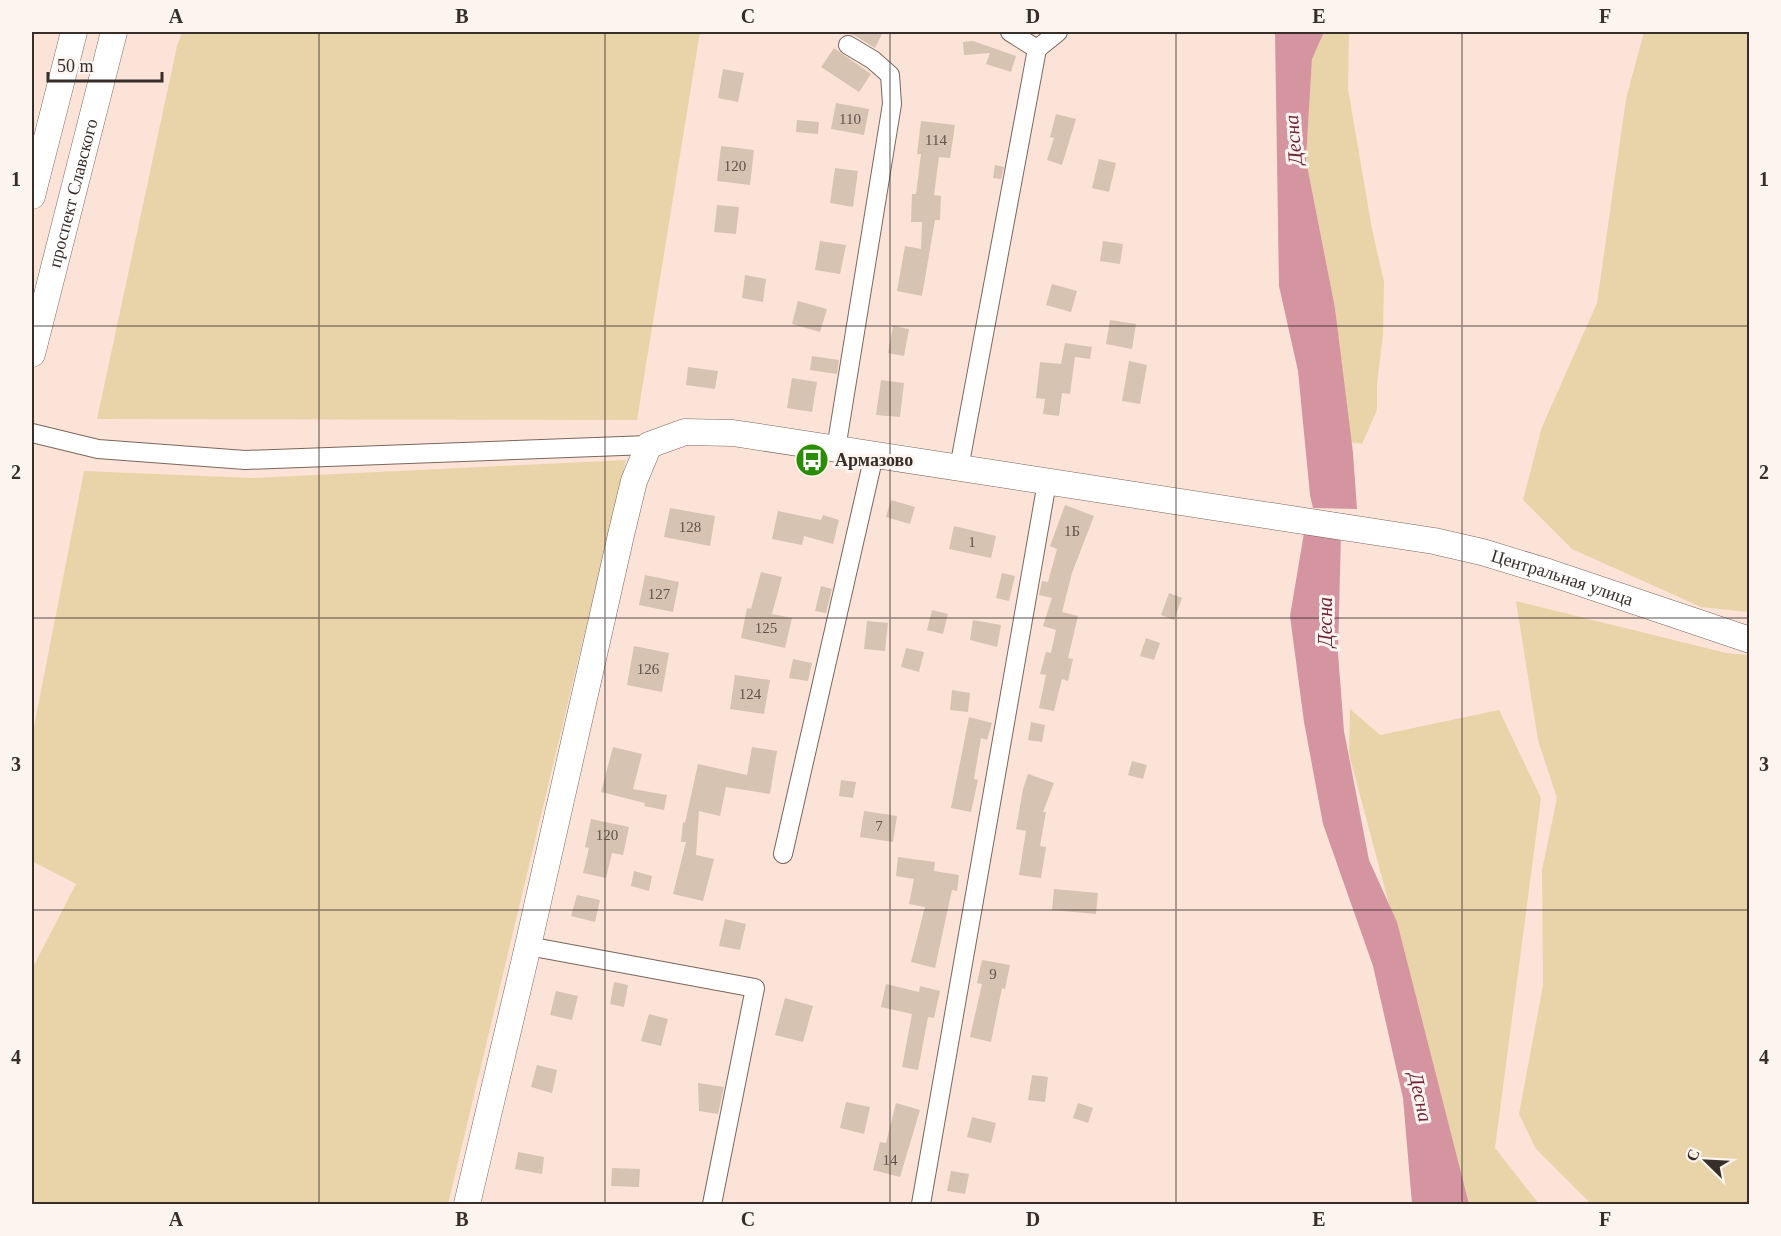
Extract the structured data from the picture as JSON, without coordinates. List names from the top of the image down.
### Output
{
  "streets": {
    "street": ["проспект Славского", "Центральная улица"]
  },
  "water": ["Десна"],
  "places": {
    "bus stop": ["Армазово"]
  },
  "house_numbers": [
    "110",
    "114",
    "120",
    "128",
    "1Б",
    "1",
    "127",
    "125",
    "126",
    "124",
    "7",
    "120",
    "9",
    "14"
  ],
  "scale_bar": "50 m",
  "north": "top left",
  "grid": {
    "columns": [
      "A",
      "B",
      "C",
      "D",
      "E",
      "F"
    ],
    "rows": [
      "1",
      "2",
      "3",
      "4"
    ]
  }
}
